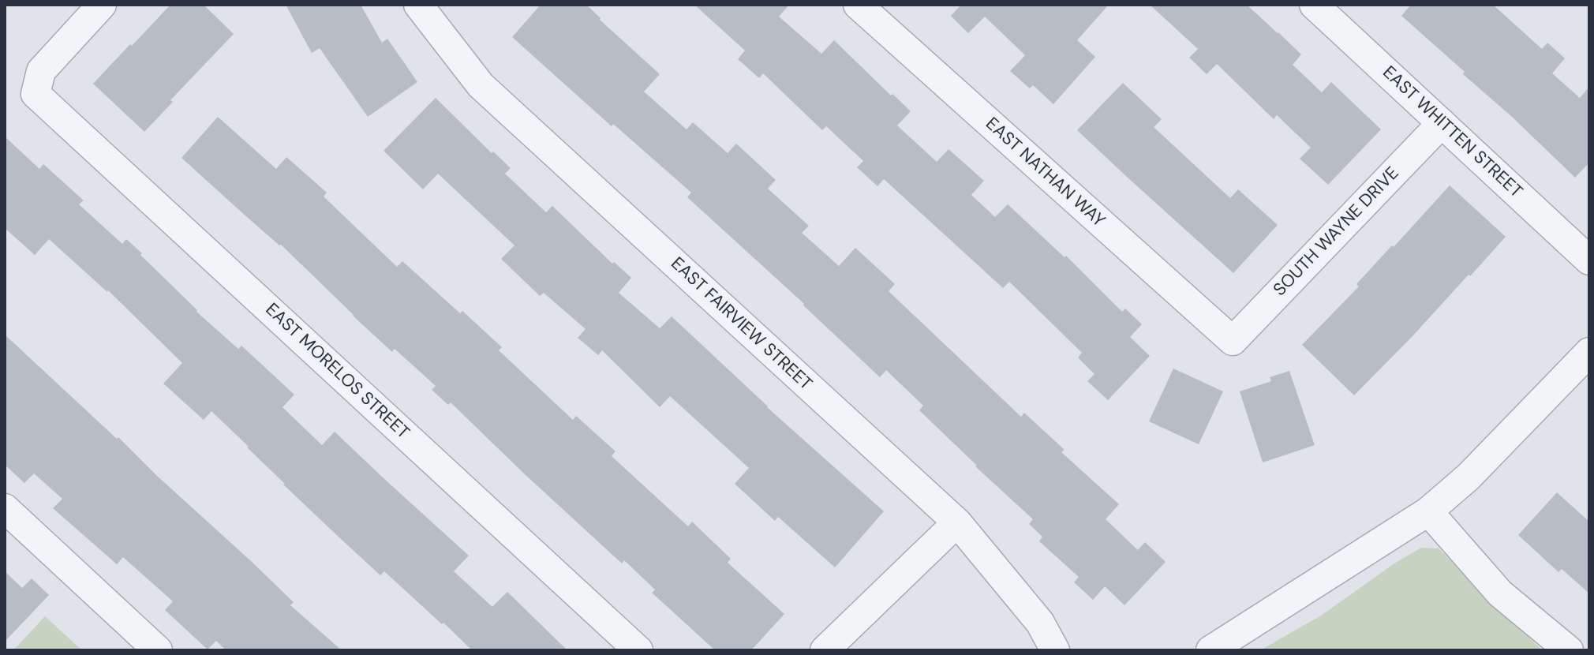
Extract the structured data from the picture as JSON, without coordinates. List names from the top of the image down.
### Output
{
  "streets": {
    "street": [
      "EAST WHITTEN STREET",
      "EAST NATHAN WAY",
      "SOUTH WAYNE DRIVE",
      "EAST FAIRVIEW STREET",
      "EAST MORELOS STREET"
    ]
  },
  "crossings": [
    ["EAST WHITTEN STREET", "SOUTH WAYNE DRIVE"],
    ["EAST NATHAN WAY", "SOUTH WAYNE DRIVE"]
  ]
}
